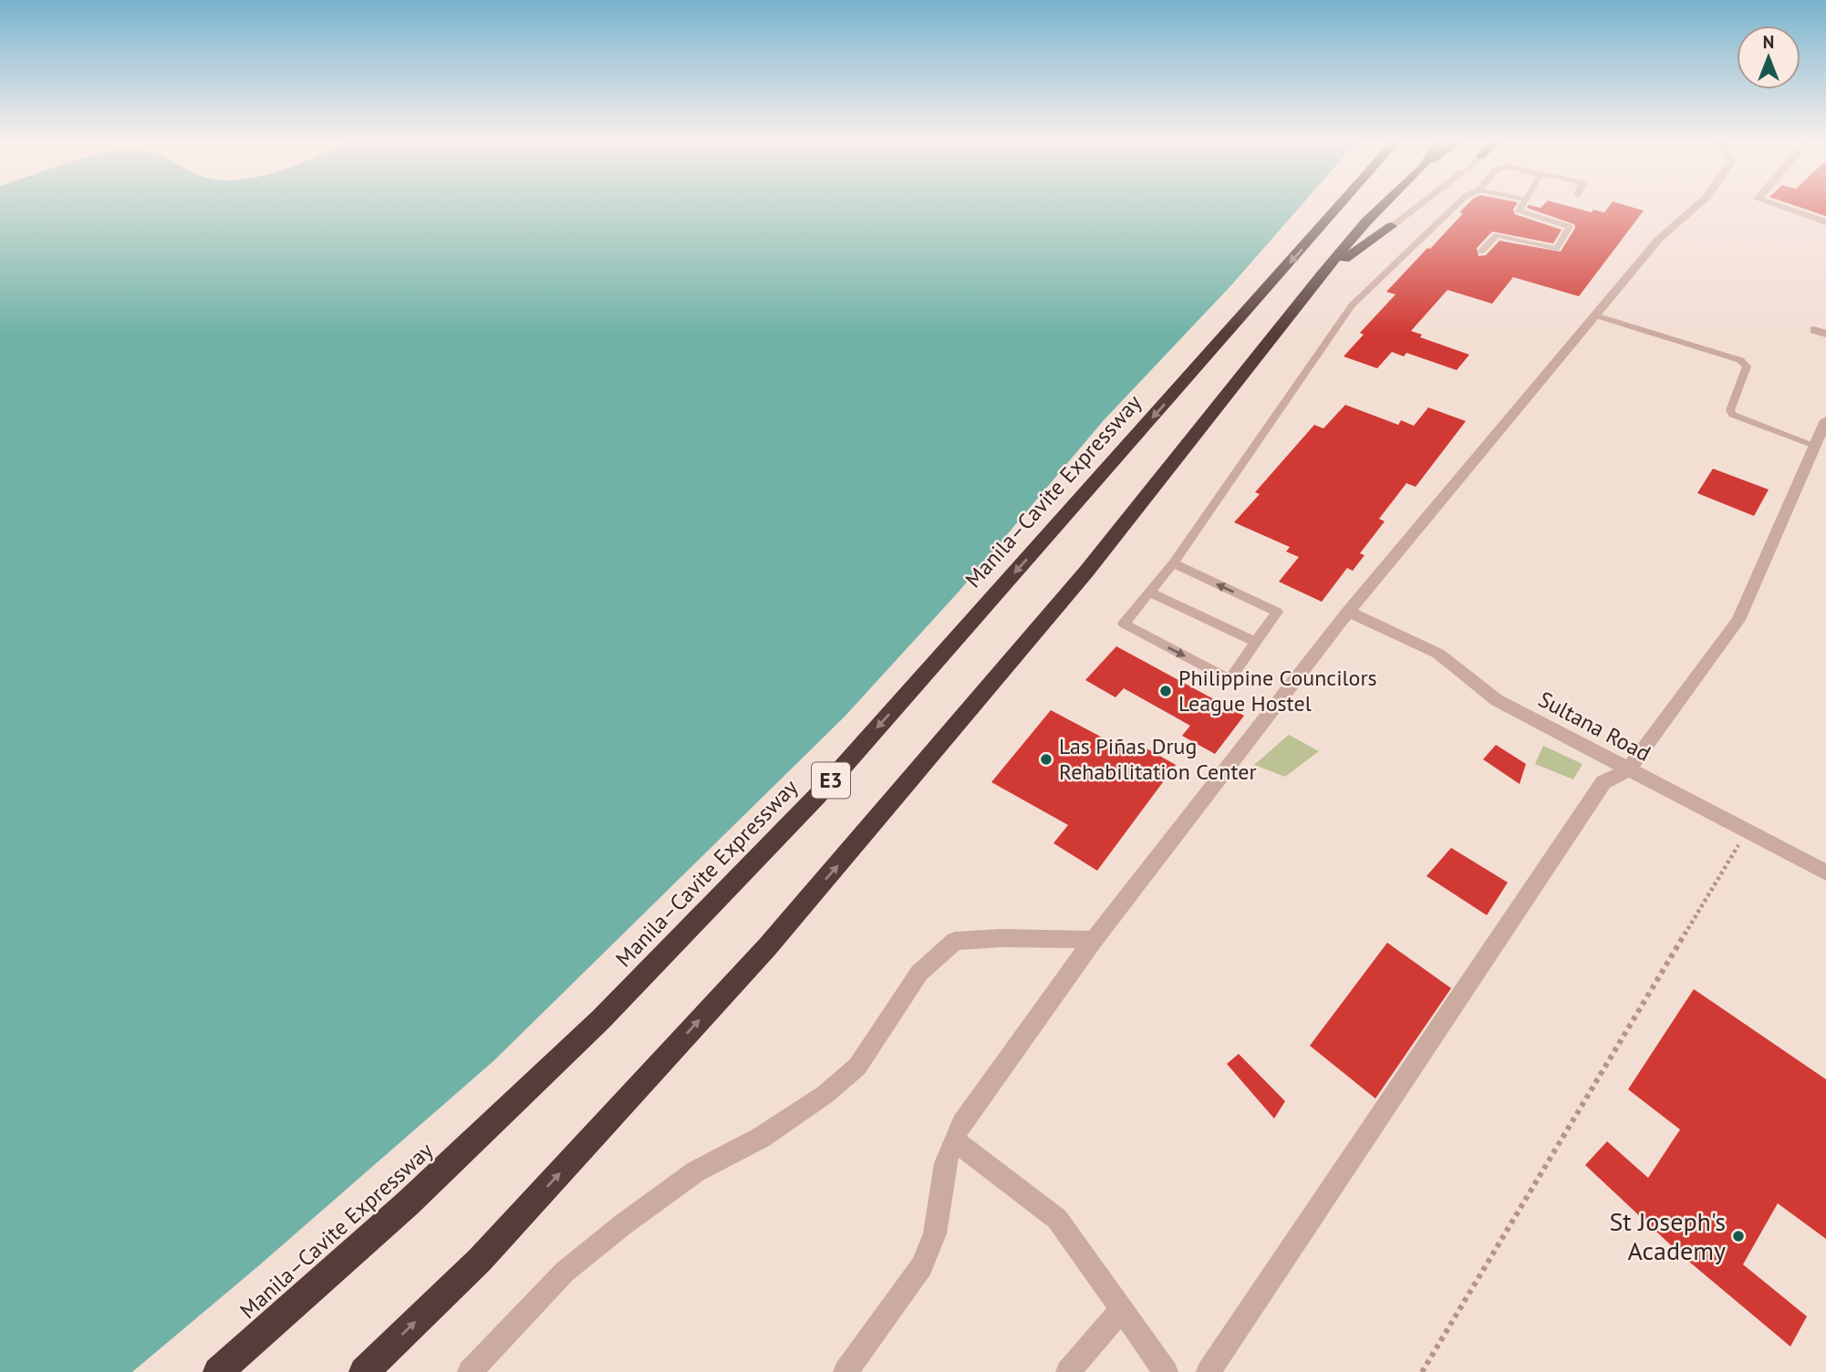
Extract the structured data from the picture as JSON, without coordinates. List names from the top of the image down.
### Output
{
  "streets": {
    "highway": ["Manila–Cavite Expressway", "E3"],
    "street": ["Sultana Road"]
  },
  "places": ["Philippine Councilors League Hostel", "Las Piñas Drug Rehabilitation Center", "St Joseph's Academy"],
  "north": "top"
}
